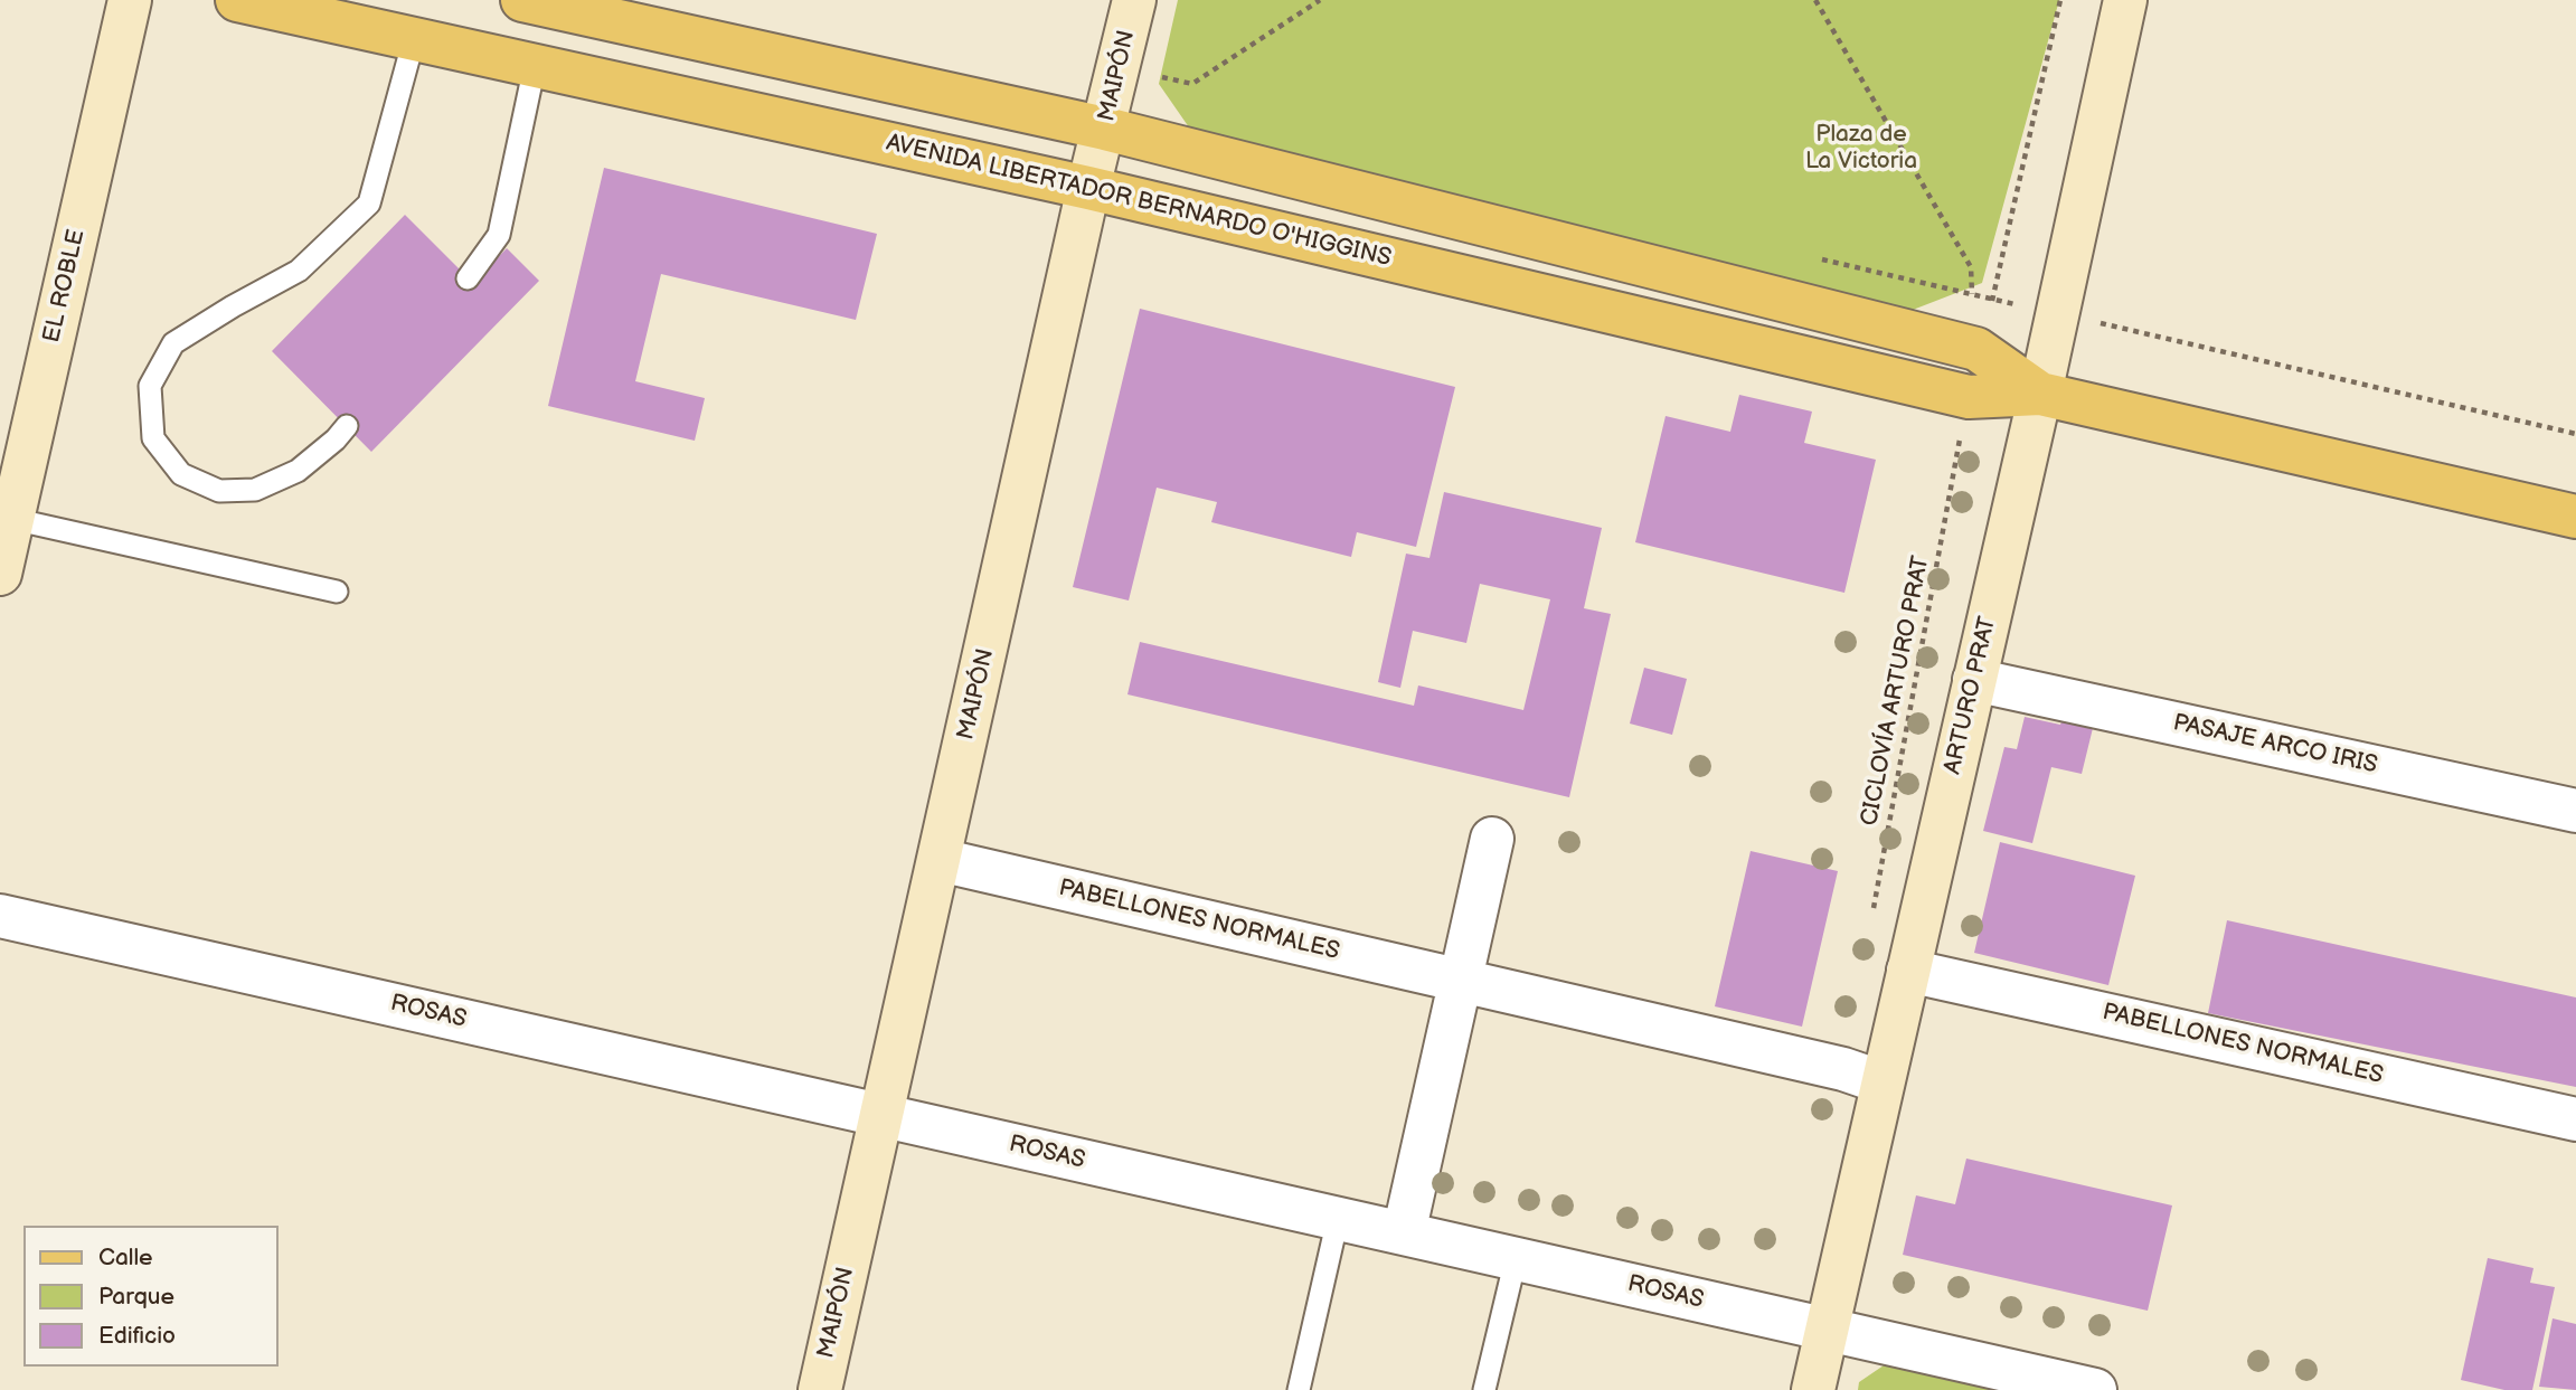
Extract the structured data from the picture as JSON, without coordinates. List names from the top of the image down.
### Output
{
  "streets": {
    "main road": ["AVENIDA LIBERTADOR BERNARDO O'HIGGINS"],
    "street": [
      "MAIPÓN",
      "EL ROBLE",
      "ARTURO PRAT",
      "PASAJE ARCO IRIS",
      "PABELLONES NORMALES",
      "ROSAS"
    ],
    "path": ["CICLOVÍA ARTURO PRAT"]
  },
  "crossings": [
    ["MAIPÓN", "AVENIDA LIBERTADOR BERNARDO O'HIGGINS"],
    ["MAIPÓN", "PABELLONES NORMALES"],
    ["MAIPÓN", "ROSAS"],
    ["AVENIDA LIBERTADOR BERNARDO O'HIGGINS", "CICLOVÍA ARTURO PRAT"],
    ["AVENIDA LIBERTADOR BERNARDO O'HIGGINS", "ARTURO PRAT"],
    ["ARTURO PRAT", "PASAJE ARCO IRIS"],
    ["ARTURO PRAT", "PABELLONES NORMALES"],
    ["ARTURO PRAT", "ROSAS"]
  ],
  "parks": ["Plaza de La Victoria"],
  "legend": ["Calle", "Parque", "Edificio"]
}
